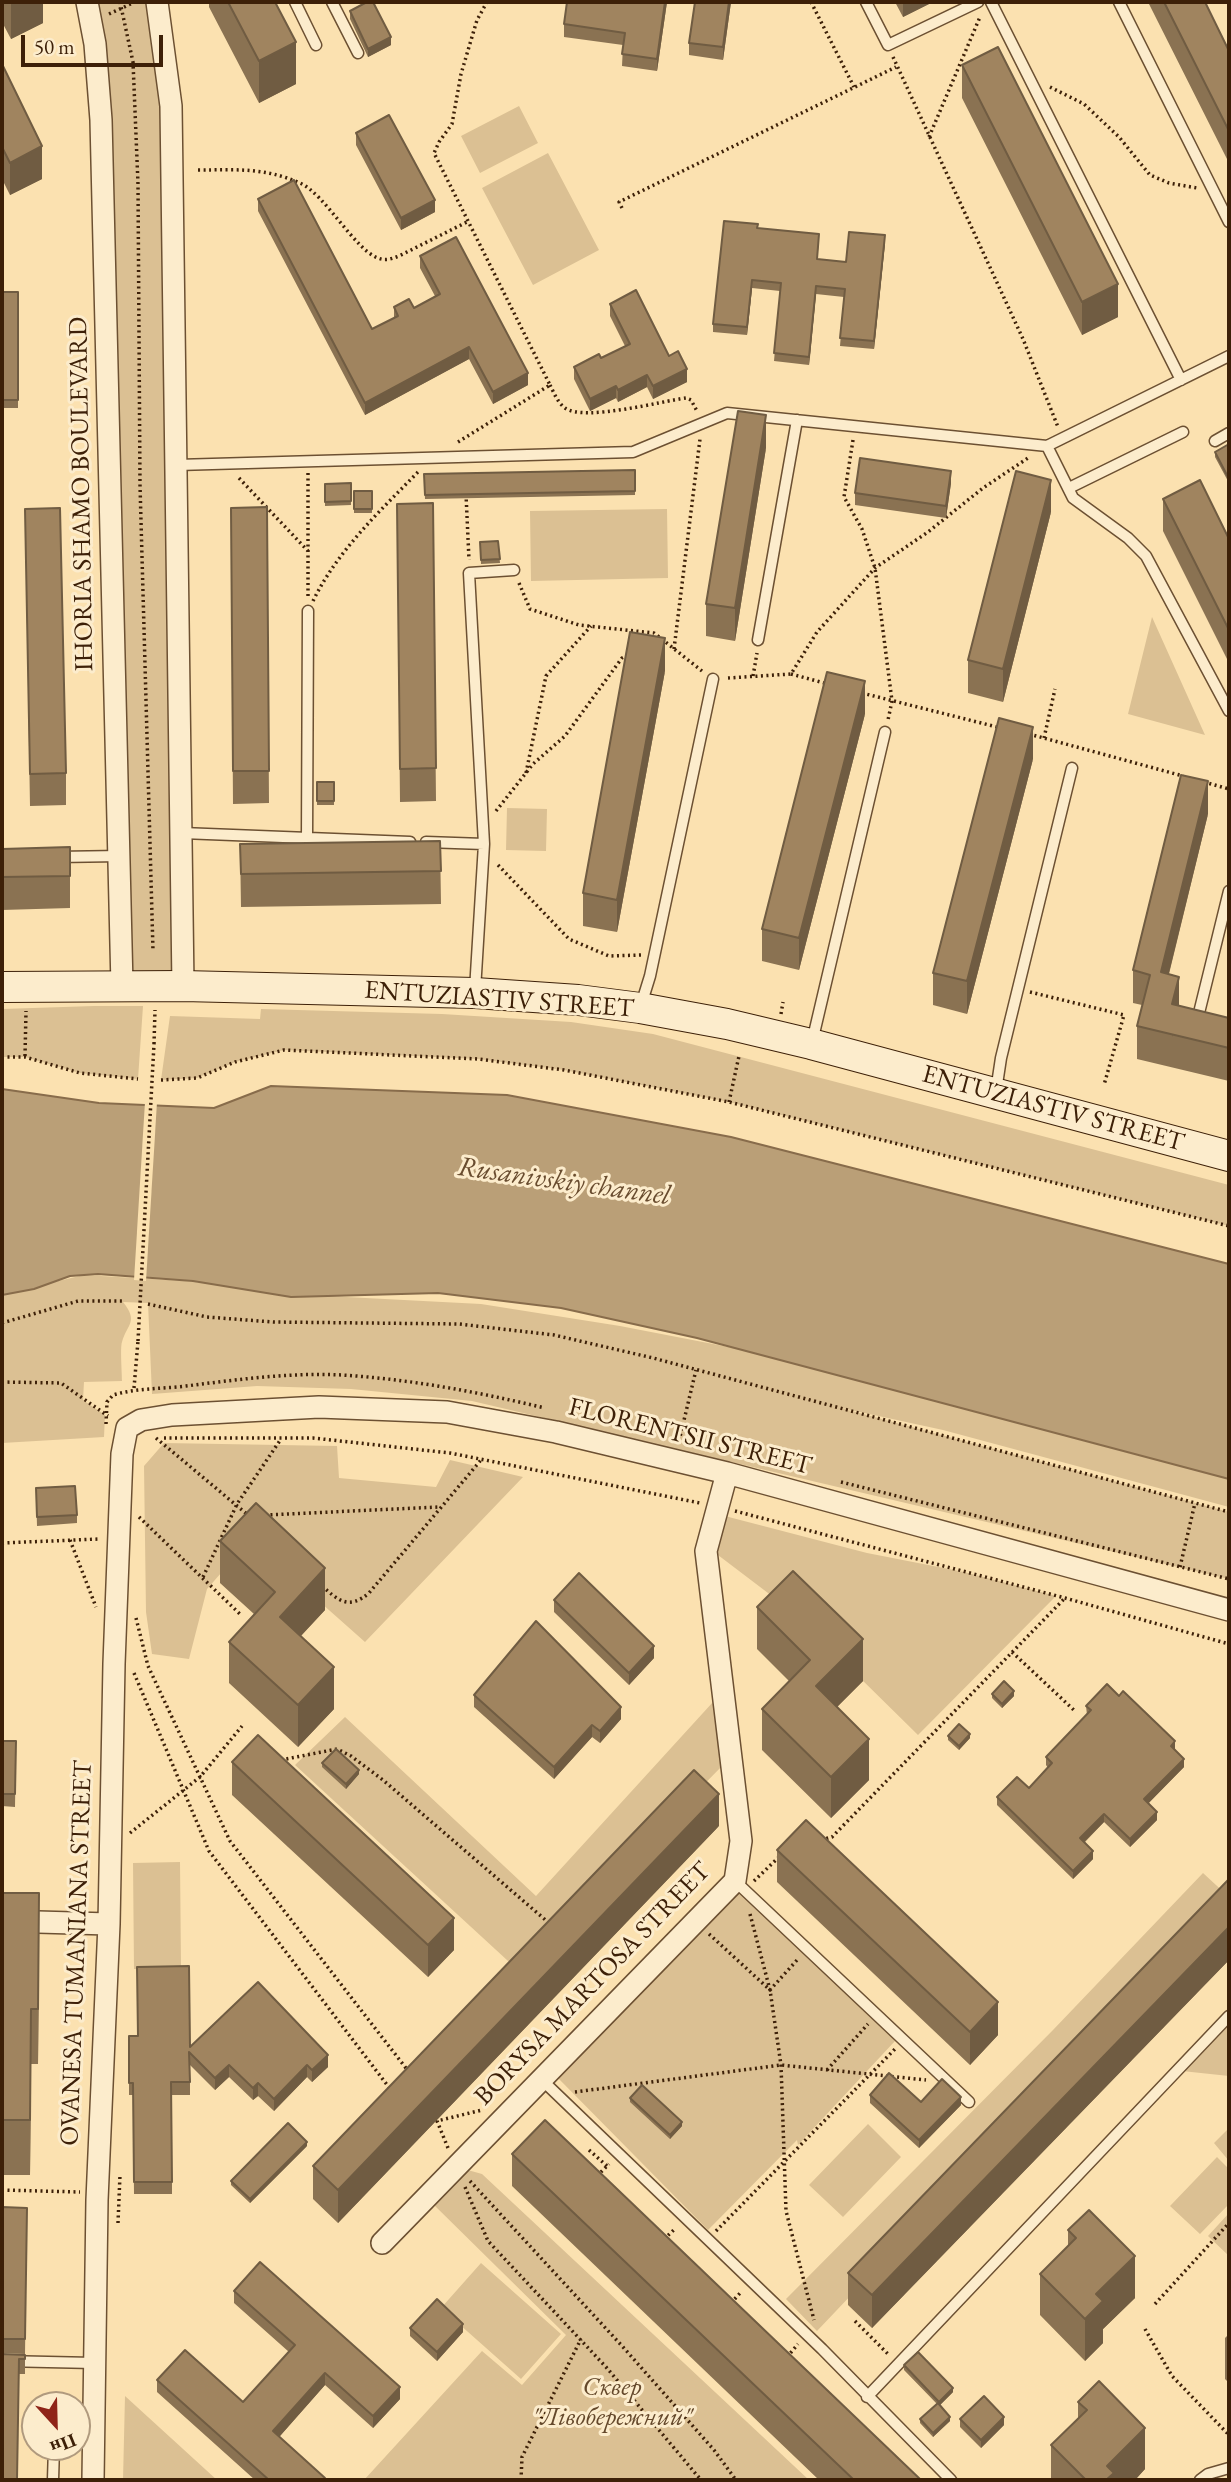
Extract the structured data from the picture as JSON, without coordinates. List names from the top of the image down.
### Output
{
  "streets": {
    "street": [
      "IHORIA SHAMO BOULEVARD",
      "ENTUZIASTIV STREET",
      "FLORENTSII STREET",
      "OVANESA TUMANIANA STREET",
      "BORYSA MARTOSA STREET"
    ]
  },
  "crossings": [
    ["IHORIA SHAMO BOULEVARD", "ENTUZIASTIV STREET"],
    ["FLORENTSII STREET", "OVANESA TUMANIANA STREET"],
    ["FLORENTSII STREET", "BORYSA MARTOSA STREET"]
  ],
  "water": ["Rusanivskiy channel"],
  "parks": ["Сквер \"Лівобережний\""],
  "scale_bar": "50 m",
  "north": "bottom"
}
